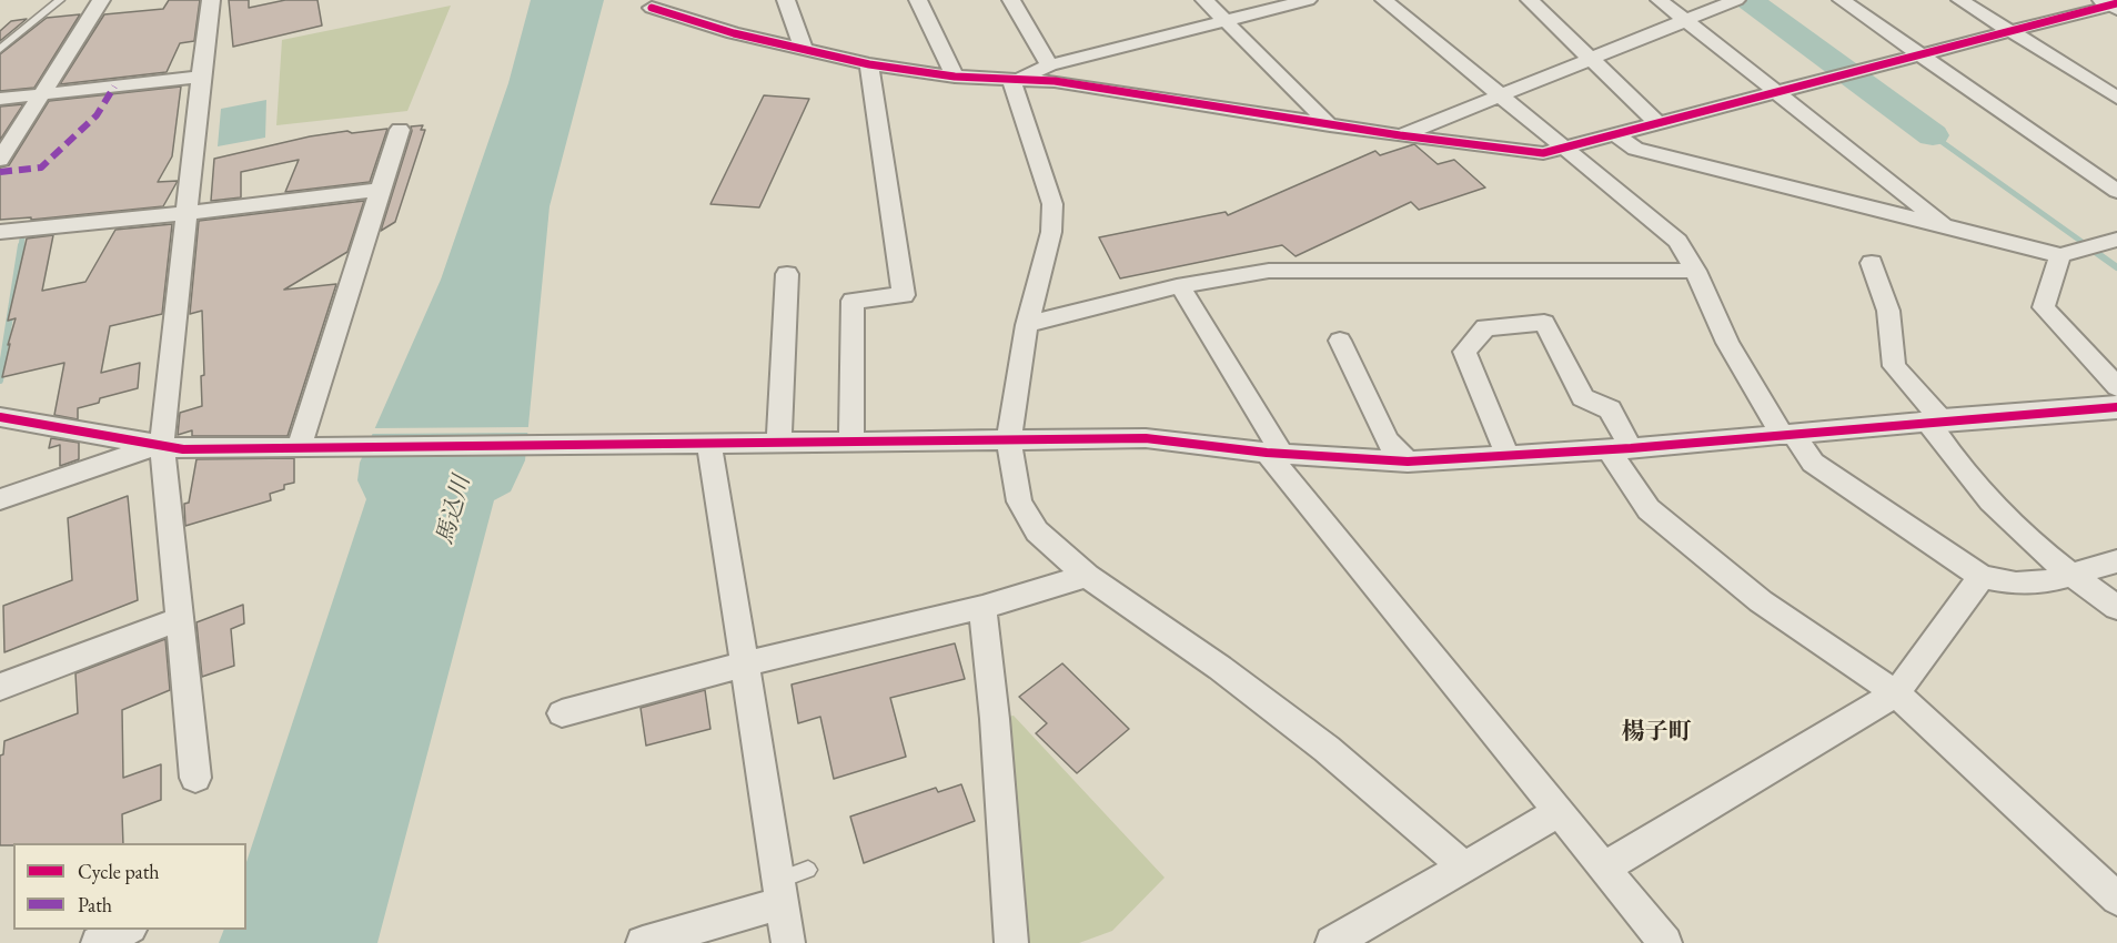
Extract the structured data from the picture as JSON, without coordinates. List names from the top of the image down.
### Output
{
  "districts": ["楊子町"],
  "water": ["馬込川"],
  "legend": ["Cycle path", "Path"]
}
